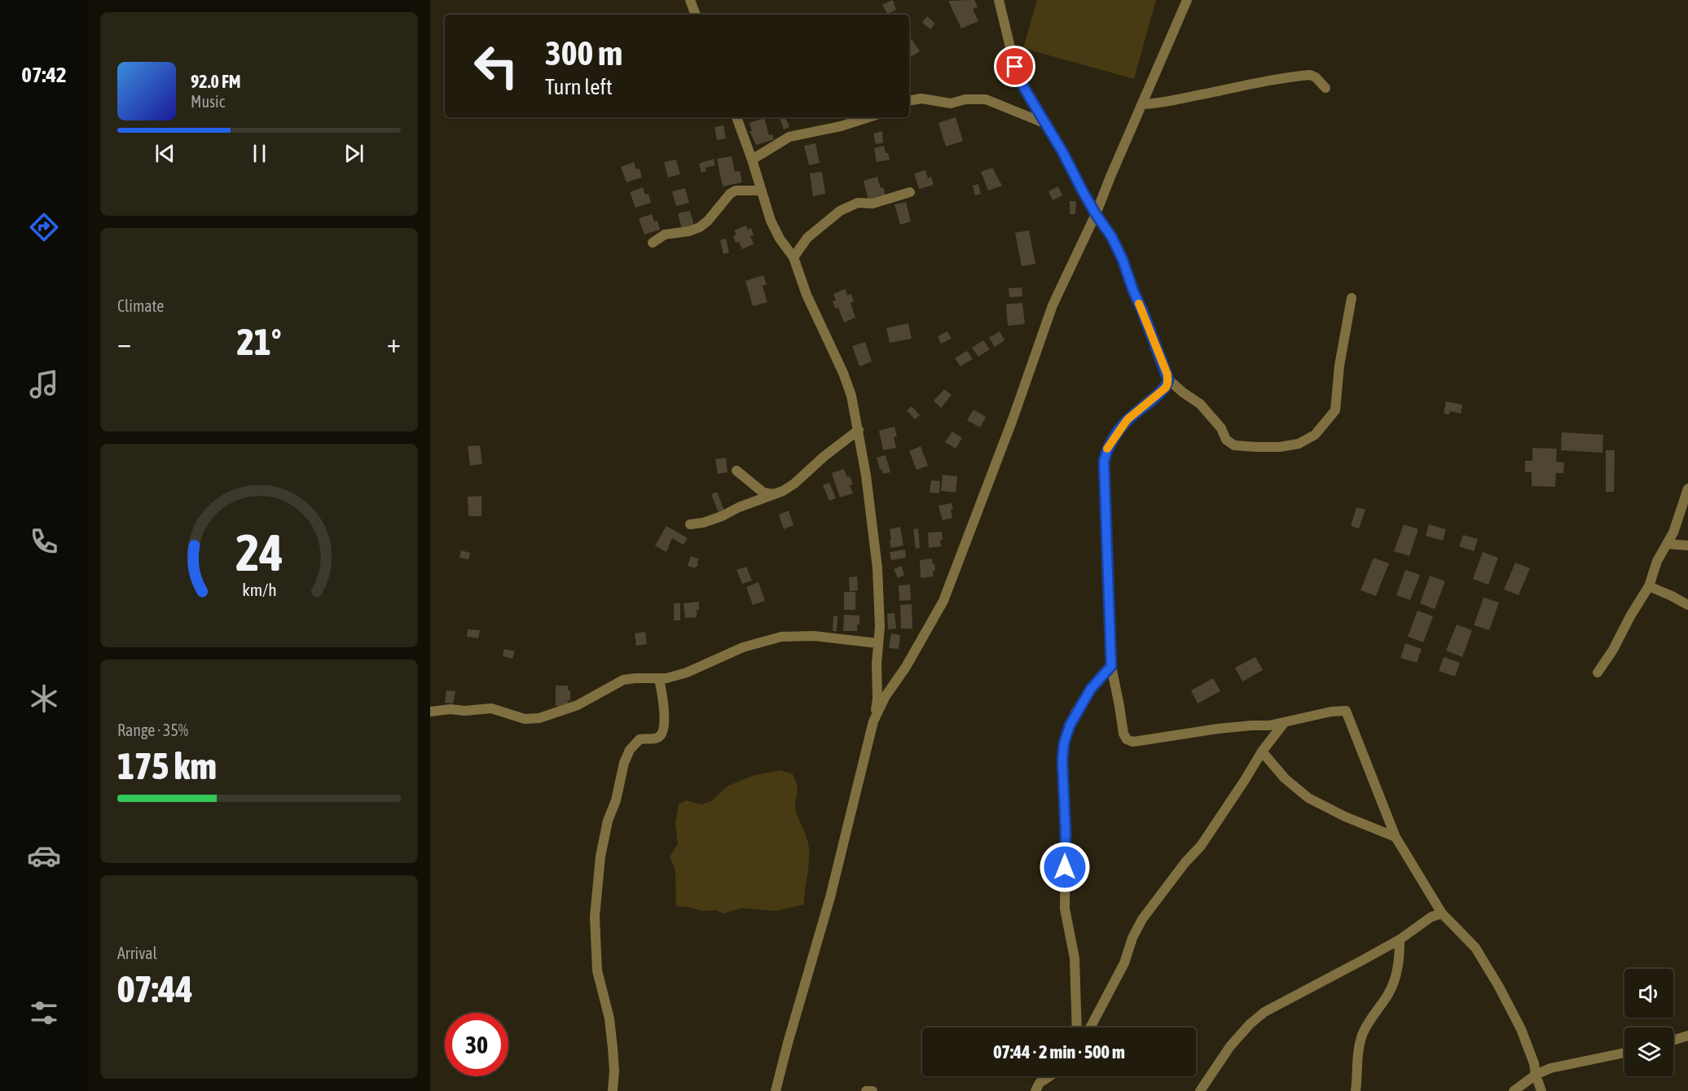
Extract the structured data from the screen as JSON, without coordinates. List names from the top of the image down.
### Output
{
  "page": {
    "tabs": "07:42",
    "turn": ["300 m", "Turn left"],
    "song": ["92.0 FM", "Music"],
    "tile": [
      "Climate",
      ["Range · 35%", "175 km"],
      ["Arrival", "07:44"]
    ],
    "heat": ["−", "21°", "+"],
    "limit": "30",
    "trip": "07:44 · 2 min · 500 m",
    "gauge": ["24", "km/h"]
  }
}
